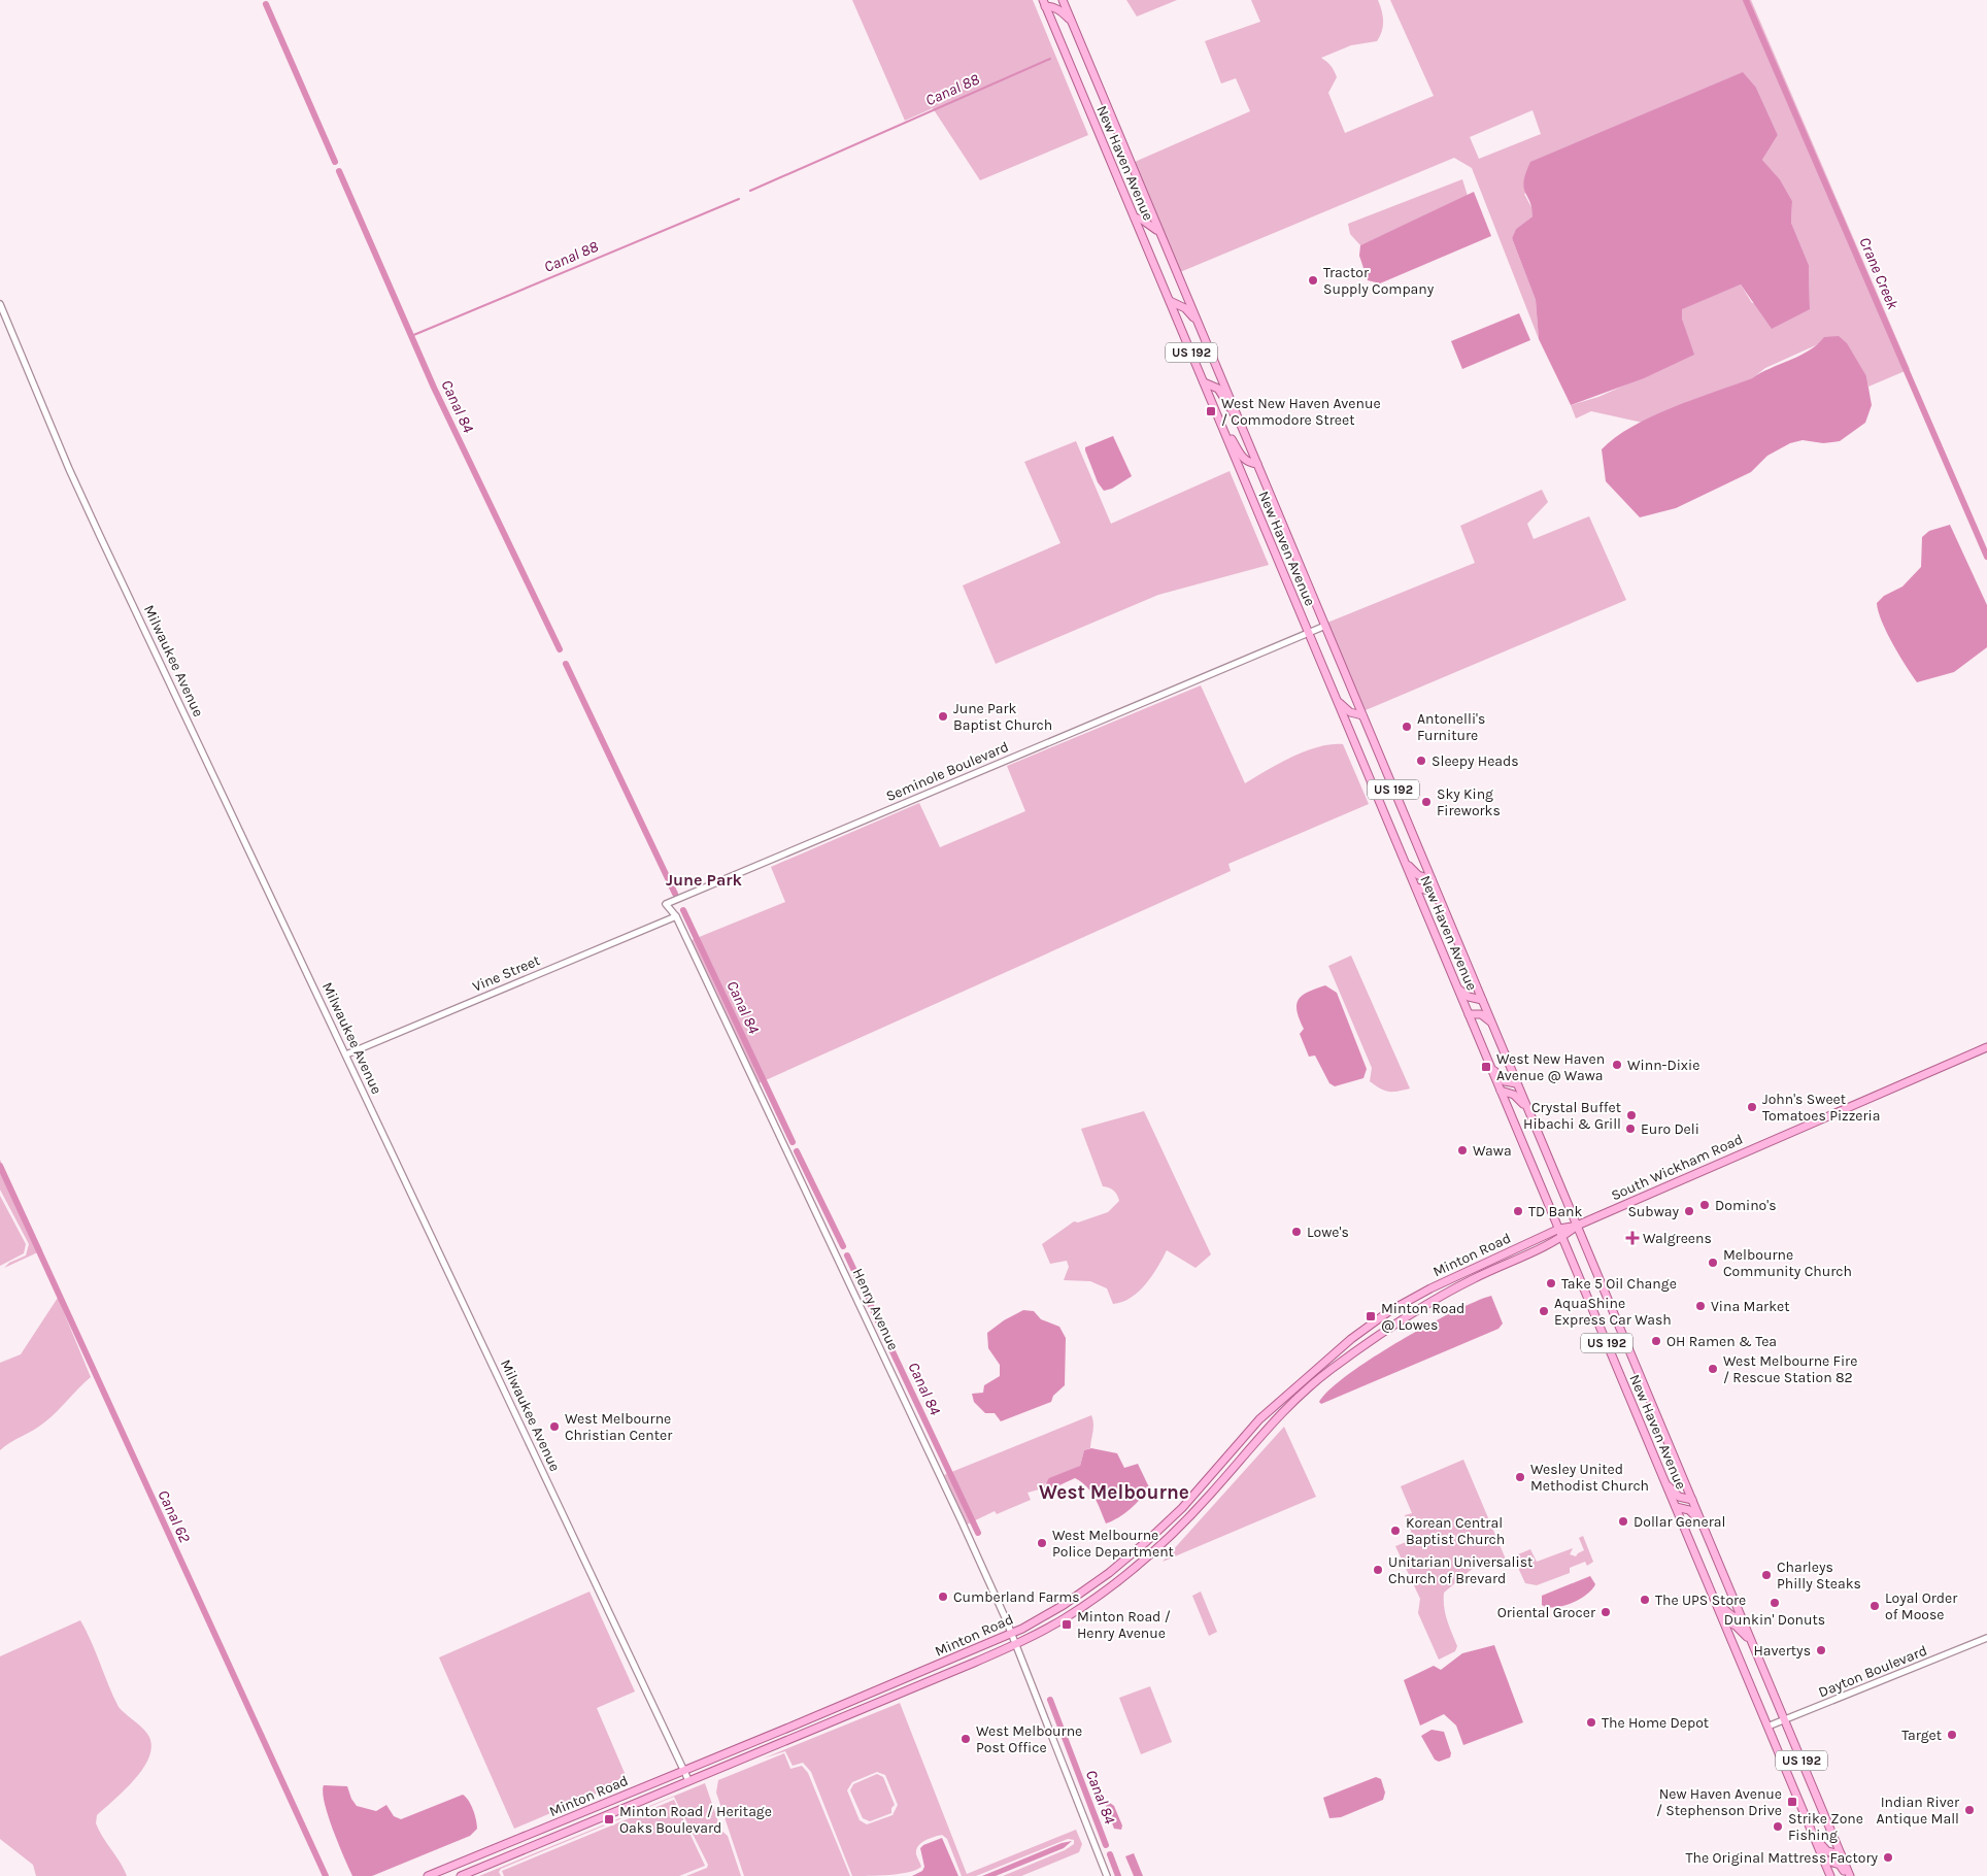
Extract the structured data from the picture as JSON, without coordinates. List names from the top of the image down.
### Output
{
  "streets": {
    "main road": [
      "New Haven Avenue",
      "US 192",
      "South Wickham Road",
      "Minton Road"
    ],
    "street": [
      "Milwaukee Avenue",
      "Seminole Boulevard",
      "Vine Street",
      "Henry Avenue",
      "Dayton Boulevard"
    ]
  },
  "crossings": [
    ["New Haven Avenue", "Seminole Boulevard"],
    ["New Haven Avenue", "South Wickham Road"],
    ["New Haven Avenue", "Minton Road"],
    ["New Haven Avenue", "Dayton Boulevard"],
    ["Milwaukee Avenue", "Vine Street"],
    ["Milwaukee Avenue", "Minton Road"],
    ["Seminole Boulevard", "Henry Avenue"],
    ["Vine Street", "Henry Avenue"],
    ["South Wickham Road", "Minton Road"],
    ["Minton Road", "Henry Avenue"]
  ],
  "districts": ["June Park", "West Melbourne"],
  "water": [
    "Canal 88",
    "Crane Creek",
    "Canal 84",
    "Canal 62"
  ],
  "places": {
    "other": [
      "Tractor Supply Company",
      "June Park Baptist Church",
      "Antonelli's Furniture",
      "Sleepy Heads",
      "Sky King Fireworks",
      "Winn-Dixie",
      "John's Sweet Tomatoes Pizzeria",
      "Crystal Buffet Hibachi & Grill",
      "Euro Deli",
      "Wawa",
      "Domino's",
      "TD Bank",
      "Subway",
      "Lowe's",
      "Melbourne Community Church",
      "Take 5 Oil Change",
      "Vina Market",
      "AquaShine Express Car Wash",
      "OH Ramen & Tea",
      "West Melbourne Fire / Rescue Station 82",
      "West Melbourne Christian Center",
      "Wesley United Methodist Church",
      "Dollar General",
      "Korean Central Baptist Church",
      "West Melbourne Police Department",
      "Unitarian Universalist Church of Brevard",
      "Charleys Philly Steaks",
      "Cumberland Farms",
      "The UPS Store",
      "Dunkin' Donuts",
      "Loyal Order of Moose",
      "Oriental Grocer",
      "Havertys",
      "The Home Depot",
      "Target",
      "West Melbourne Post Office",
      "Indian River Antique Mall",
      "Strike Zone Fishing",
      "The Original Mattress Factory"
    ],
    "transit": [
      "West New Haven Avenue / Commodore Street",
      "West New Haven Avenue @ Wawa",
      "Minton Road @ Lowes",
      "Minton Road / Henry Avenue",
      "New Haven Avenue / Stephenson Drive",
      "Minton Road / Heritage Oaks Boulevard"
    ],
    "health": ["Walgreens"]
  }
}
